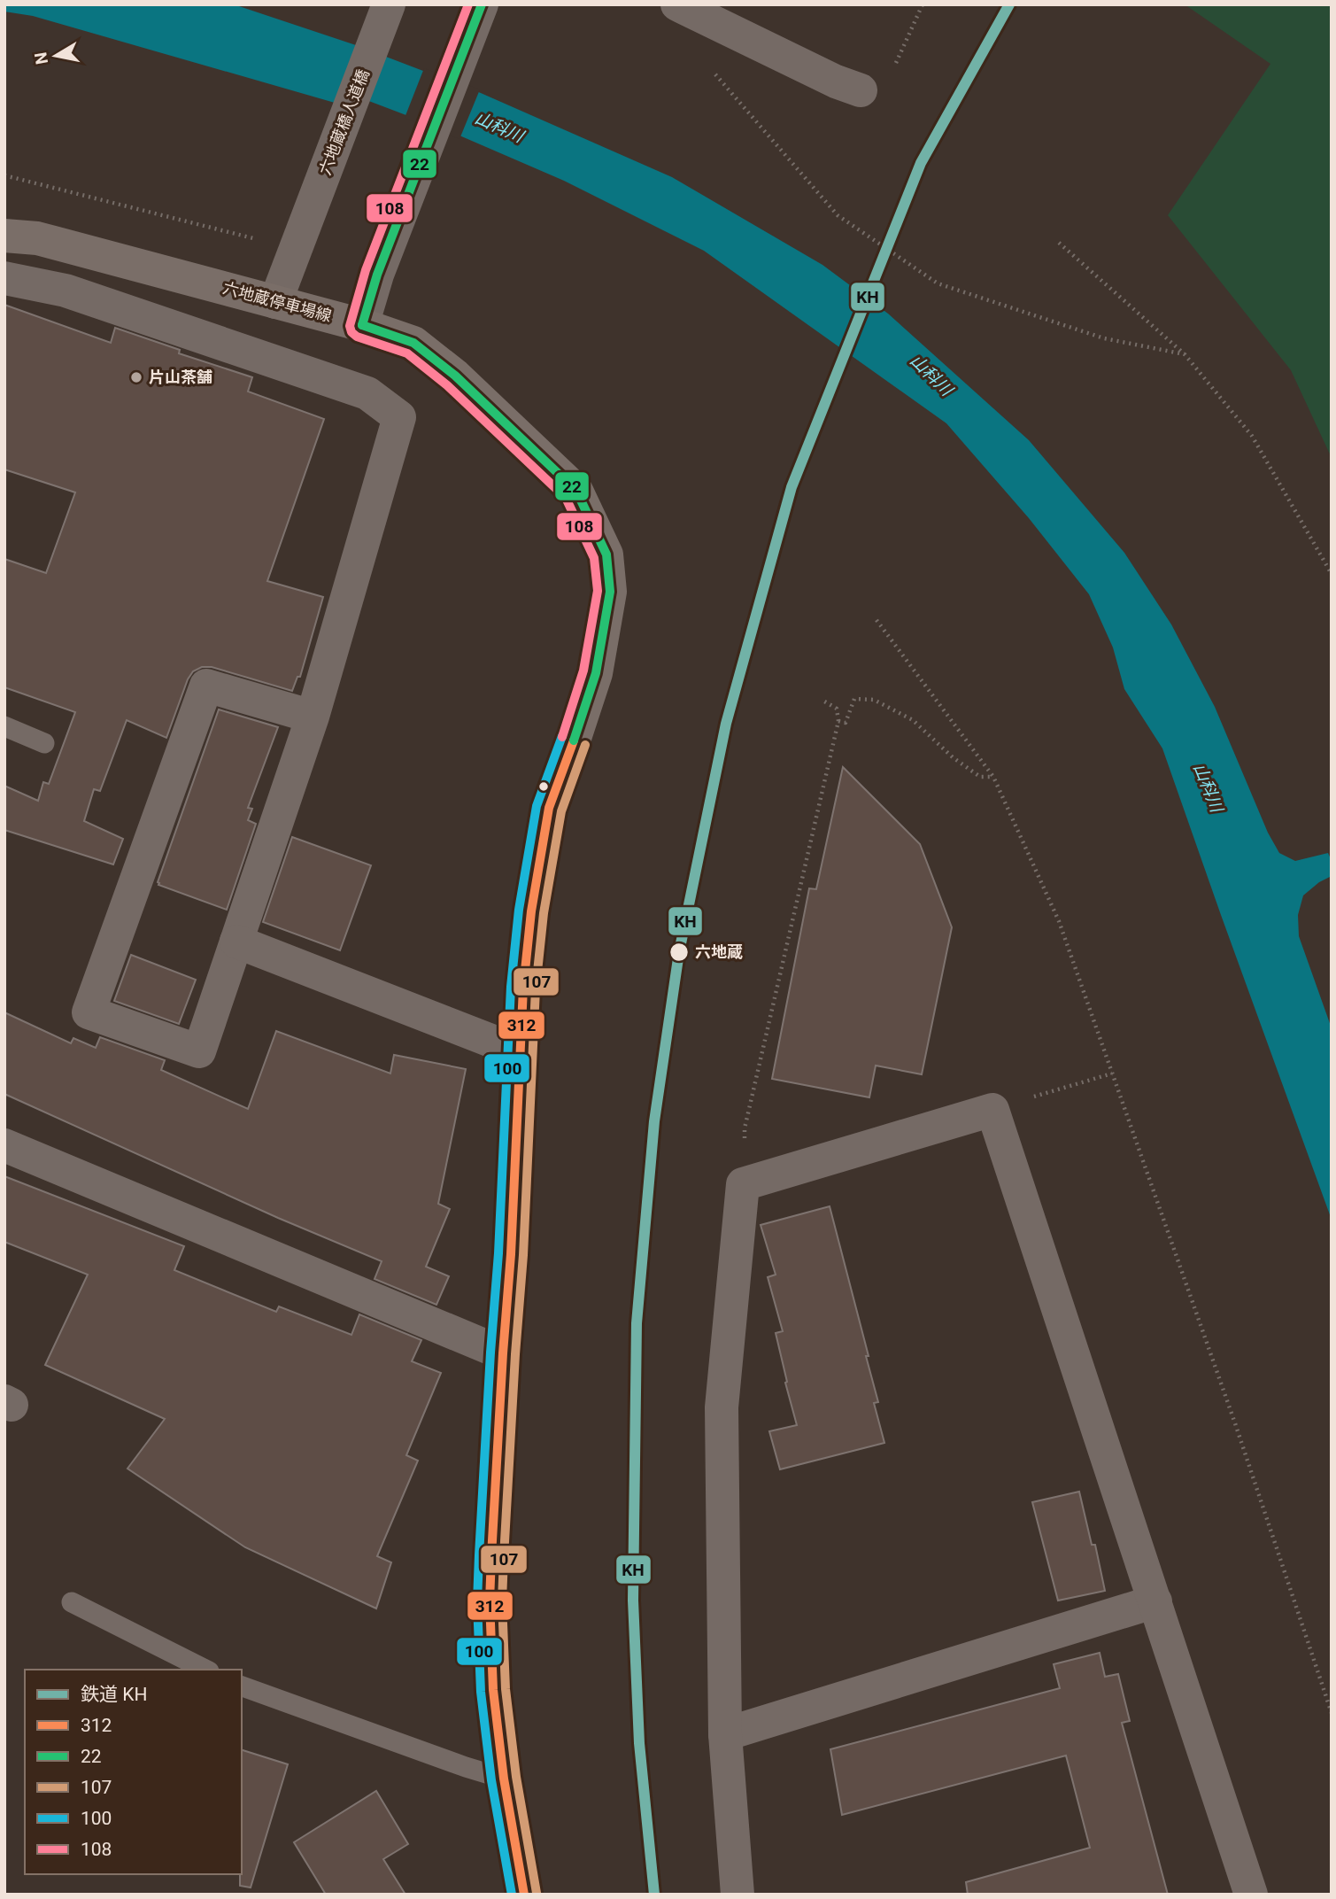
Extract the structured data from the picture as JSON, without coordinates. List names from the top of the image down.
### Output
{
  "streets": {
    "main road": ["六地蔵停車場線"],
    "street": ["六地蔵橋人道橋"]
  },
  "crossings": [
    ["六地蔵橋人道橋", "六地蔵停車場線"]
  ],
  "water": ["山科川"],
  "places": ["片山茶舗", "六地蔵"],
  "lines": [
    "rail line KH",
    "transit line 22",
    "transit line 108",
    "transit line 100",
    "transit line 312",
    "transit line 107"
  ],
  "legend": [
    "鉄道 KH",
    "312",
    "22",
    "107",
    "100",
    "108"
  ],
  "north": "left"
}
